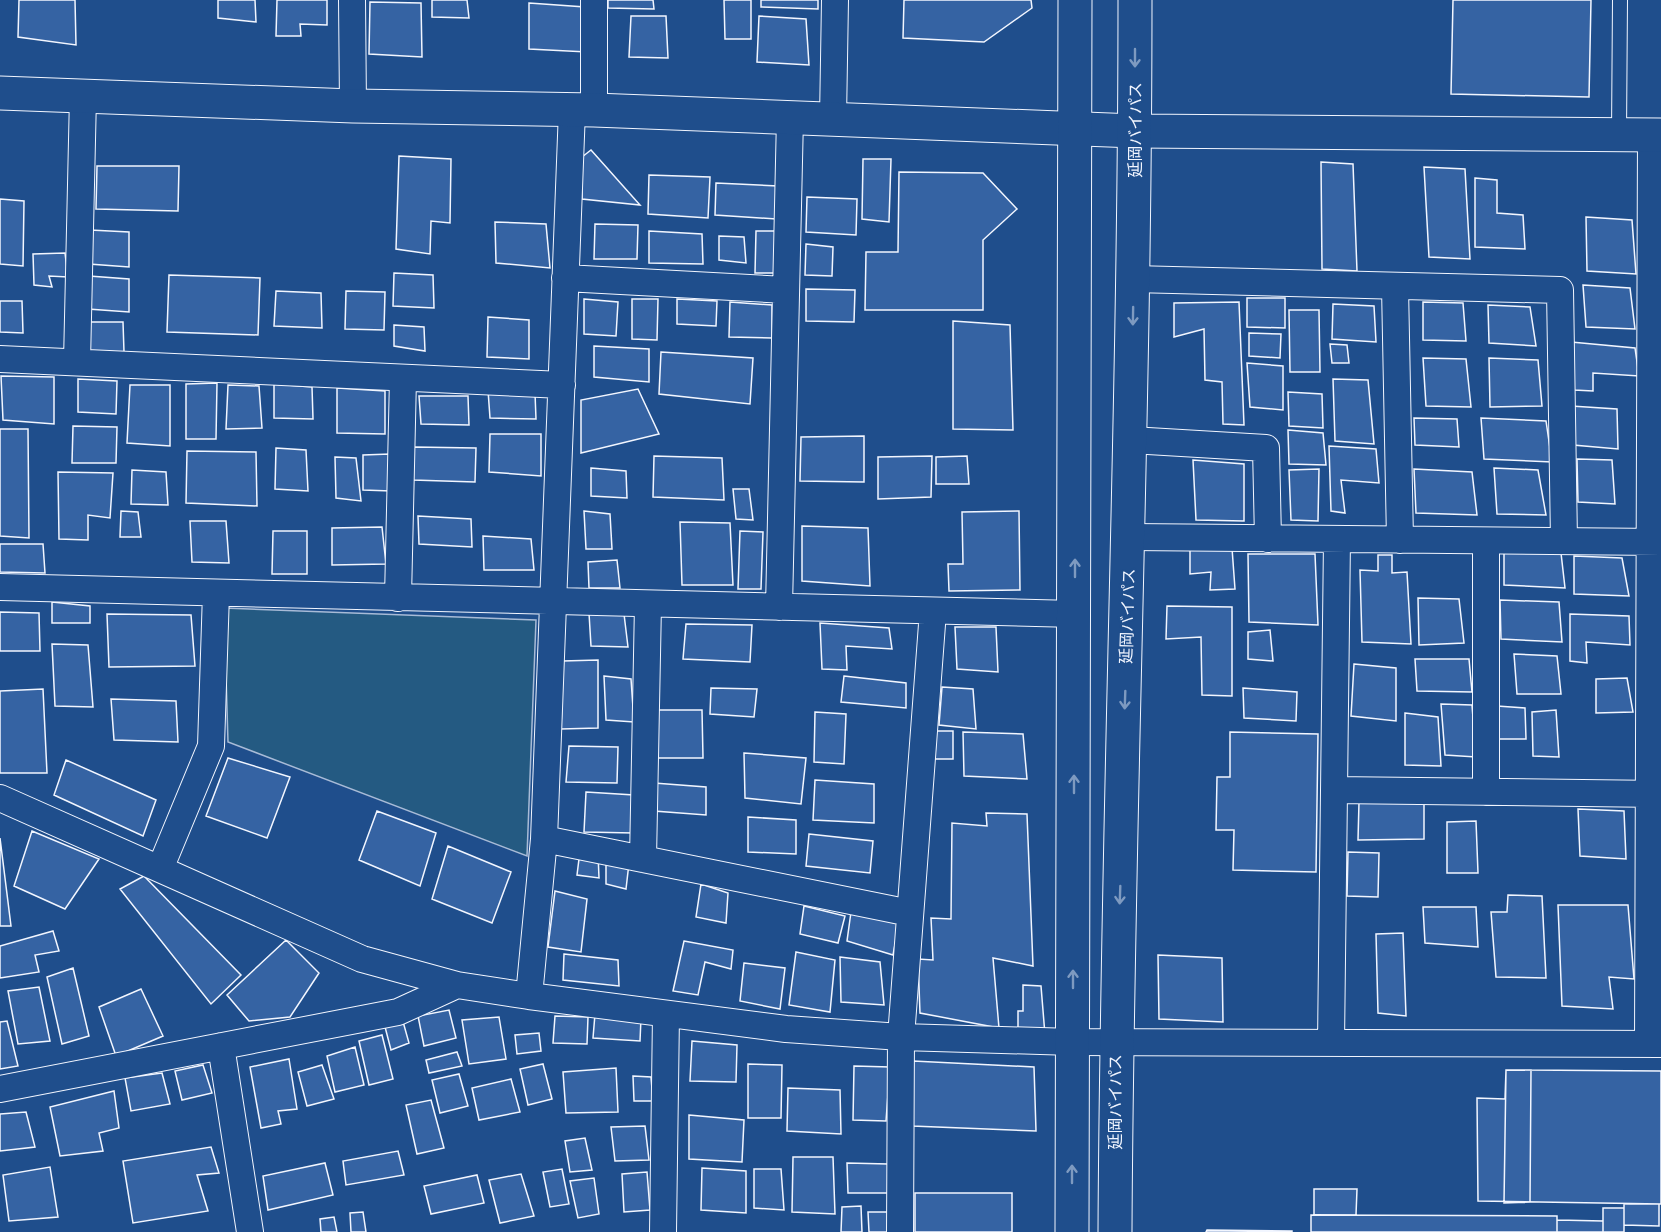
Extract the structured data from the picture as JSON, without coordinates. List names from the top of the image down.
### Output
{
  "streets": {
    "main road": ["延岡バイパス"]
  }
}
